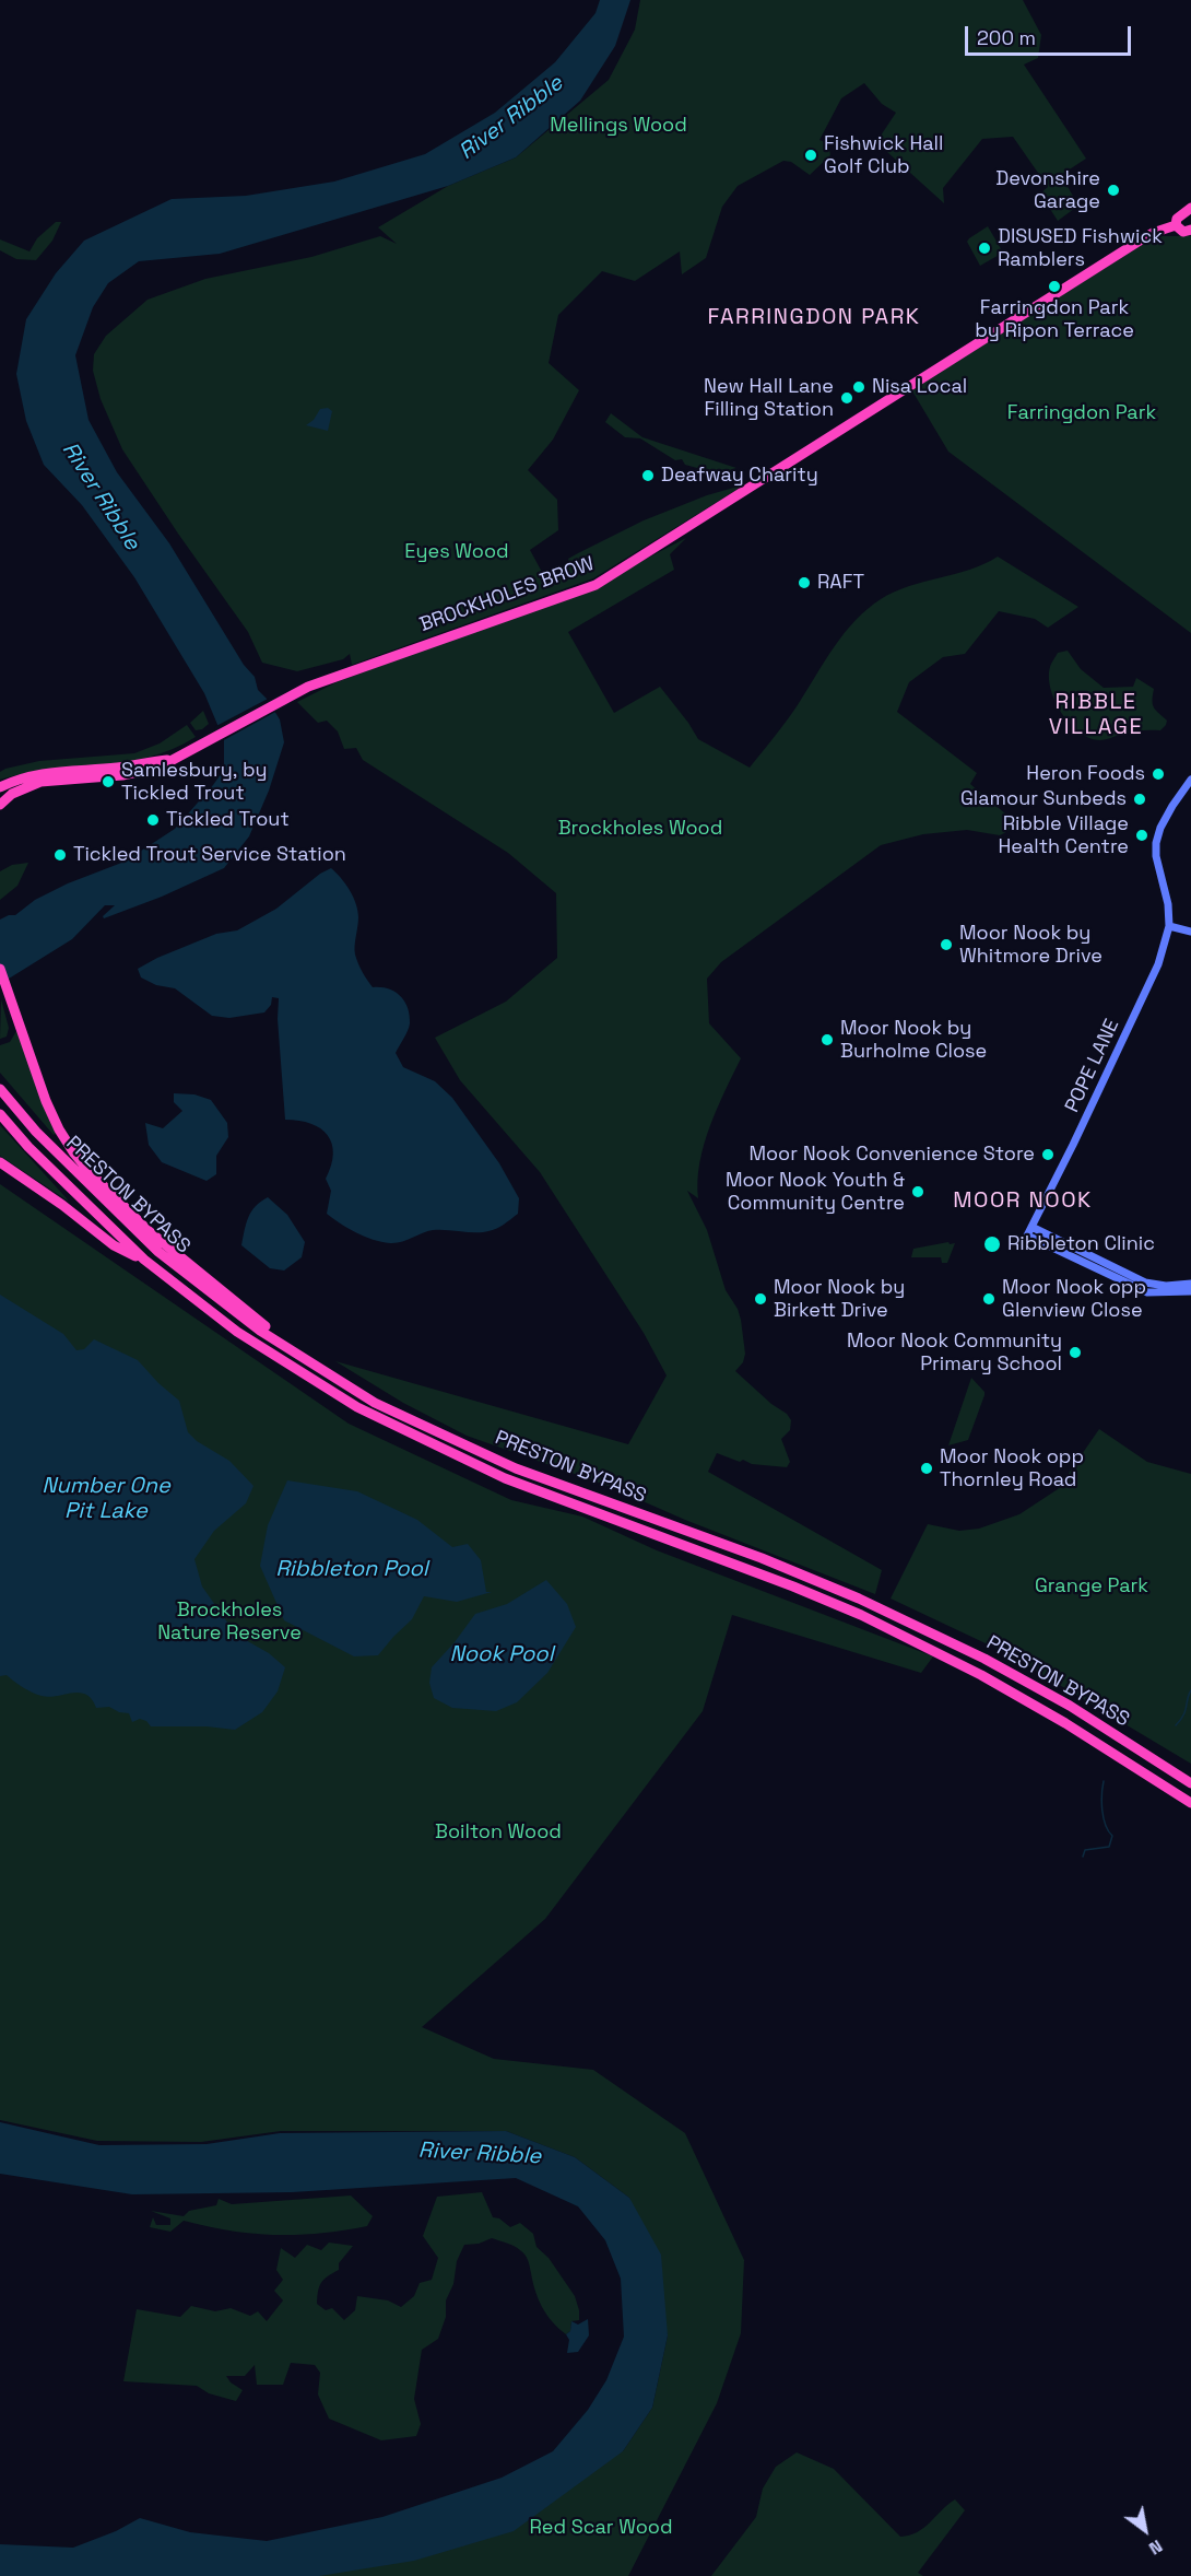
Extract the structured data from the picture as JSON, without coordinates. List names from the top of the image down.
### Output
{
  "streets": {
    "highway": ["BROCKHOLES BROW", "PRESTON BYPASS"],
    "street": ["POPE LANE"]
  },
  "districts": ["FARRINGDON PARK", "RIBBLE VILLAGE", "MOOR NOOK"],
  "water": [
    "River Ribble",
    "Number One Pit Lake",
    "Ribbleton Pool",
    "Nook Pool"
  ],
  "parks": [
    "Mellings Wood",
    "Farringdon Park",
    "Eyes Wood",
    "Brockholes Wood",
    "Grange Park",
    "Brockholes Nature Reserve",
    "Boilton Wood",
    "Red Scar Wood"
  ],
  "places": [
    "Fishwick Hall Golf Club",
    "Devonshire Garage",
    "DISUSED Fishwick Ramblers",
    "Farringdon Park by Ripon Terrace",
    "Nisa Local",
    "New Hall Lane Filling Station",
    "Deafway Charity",
    "RAFT",
    "Heron Foods",
    "Samlesbury, by Tickled Trout",
    "Glamour Sunbeds",
    "Tickled Trout",
    "Ribble Village Health Centre",
    "Tickled Trout Service Station",
    "Moor Nook by Whitmore Drive",
    "Moor Nook by Burholme Close",
    "Moor Nook Convenience Store",
    "Moor Nook Youth & Community Centre",
    "Ribbleton Clinic",
    "Moor Nook by Birkett Drive",
    "Moor Nook opp Glenview Close",
    "Moor Nook Community Primary School",
    "Moor Nook opp Thornley Road"
  ],
  "scale_bar": "200 m",
  "north": "bottom right"
}
